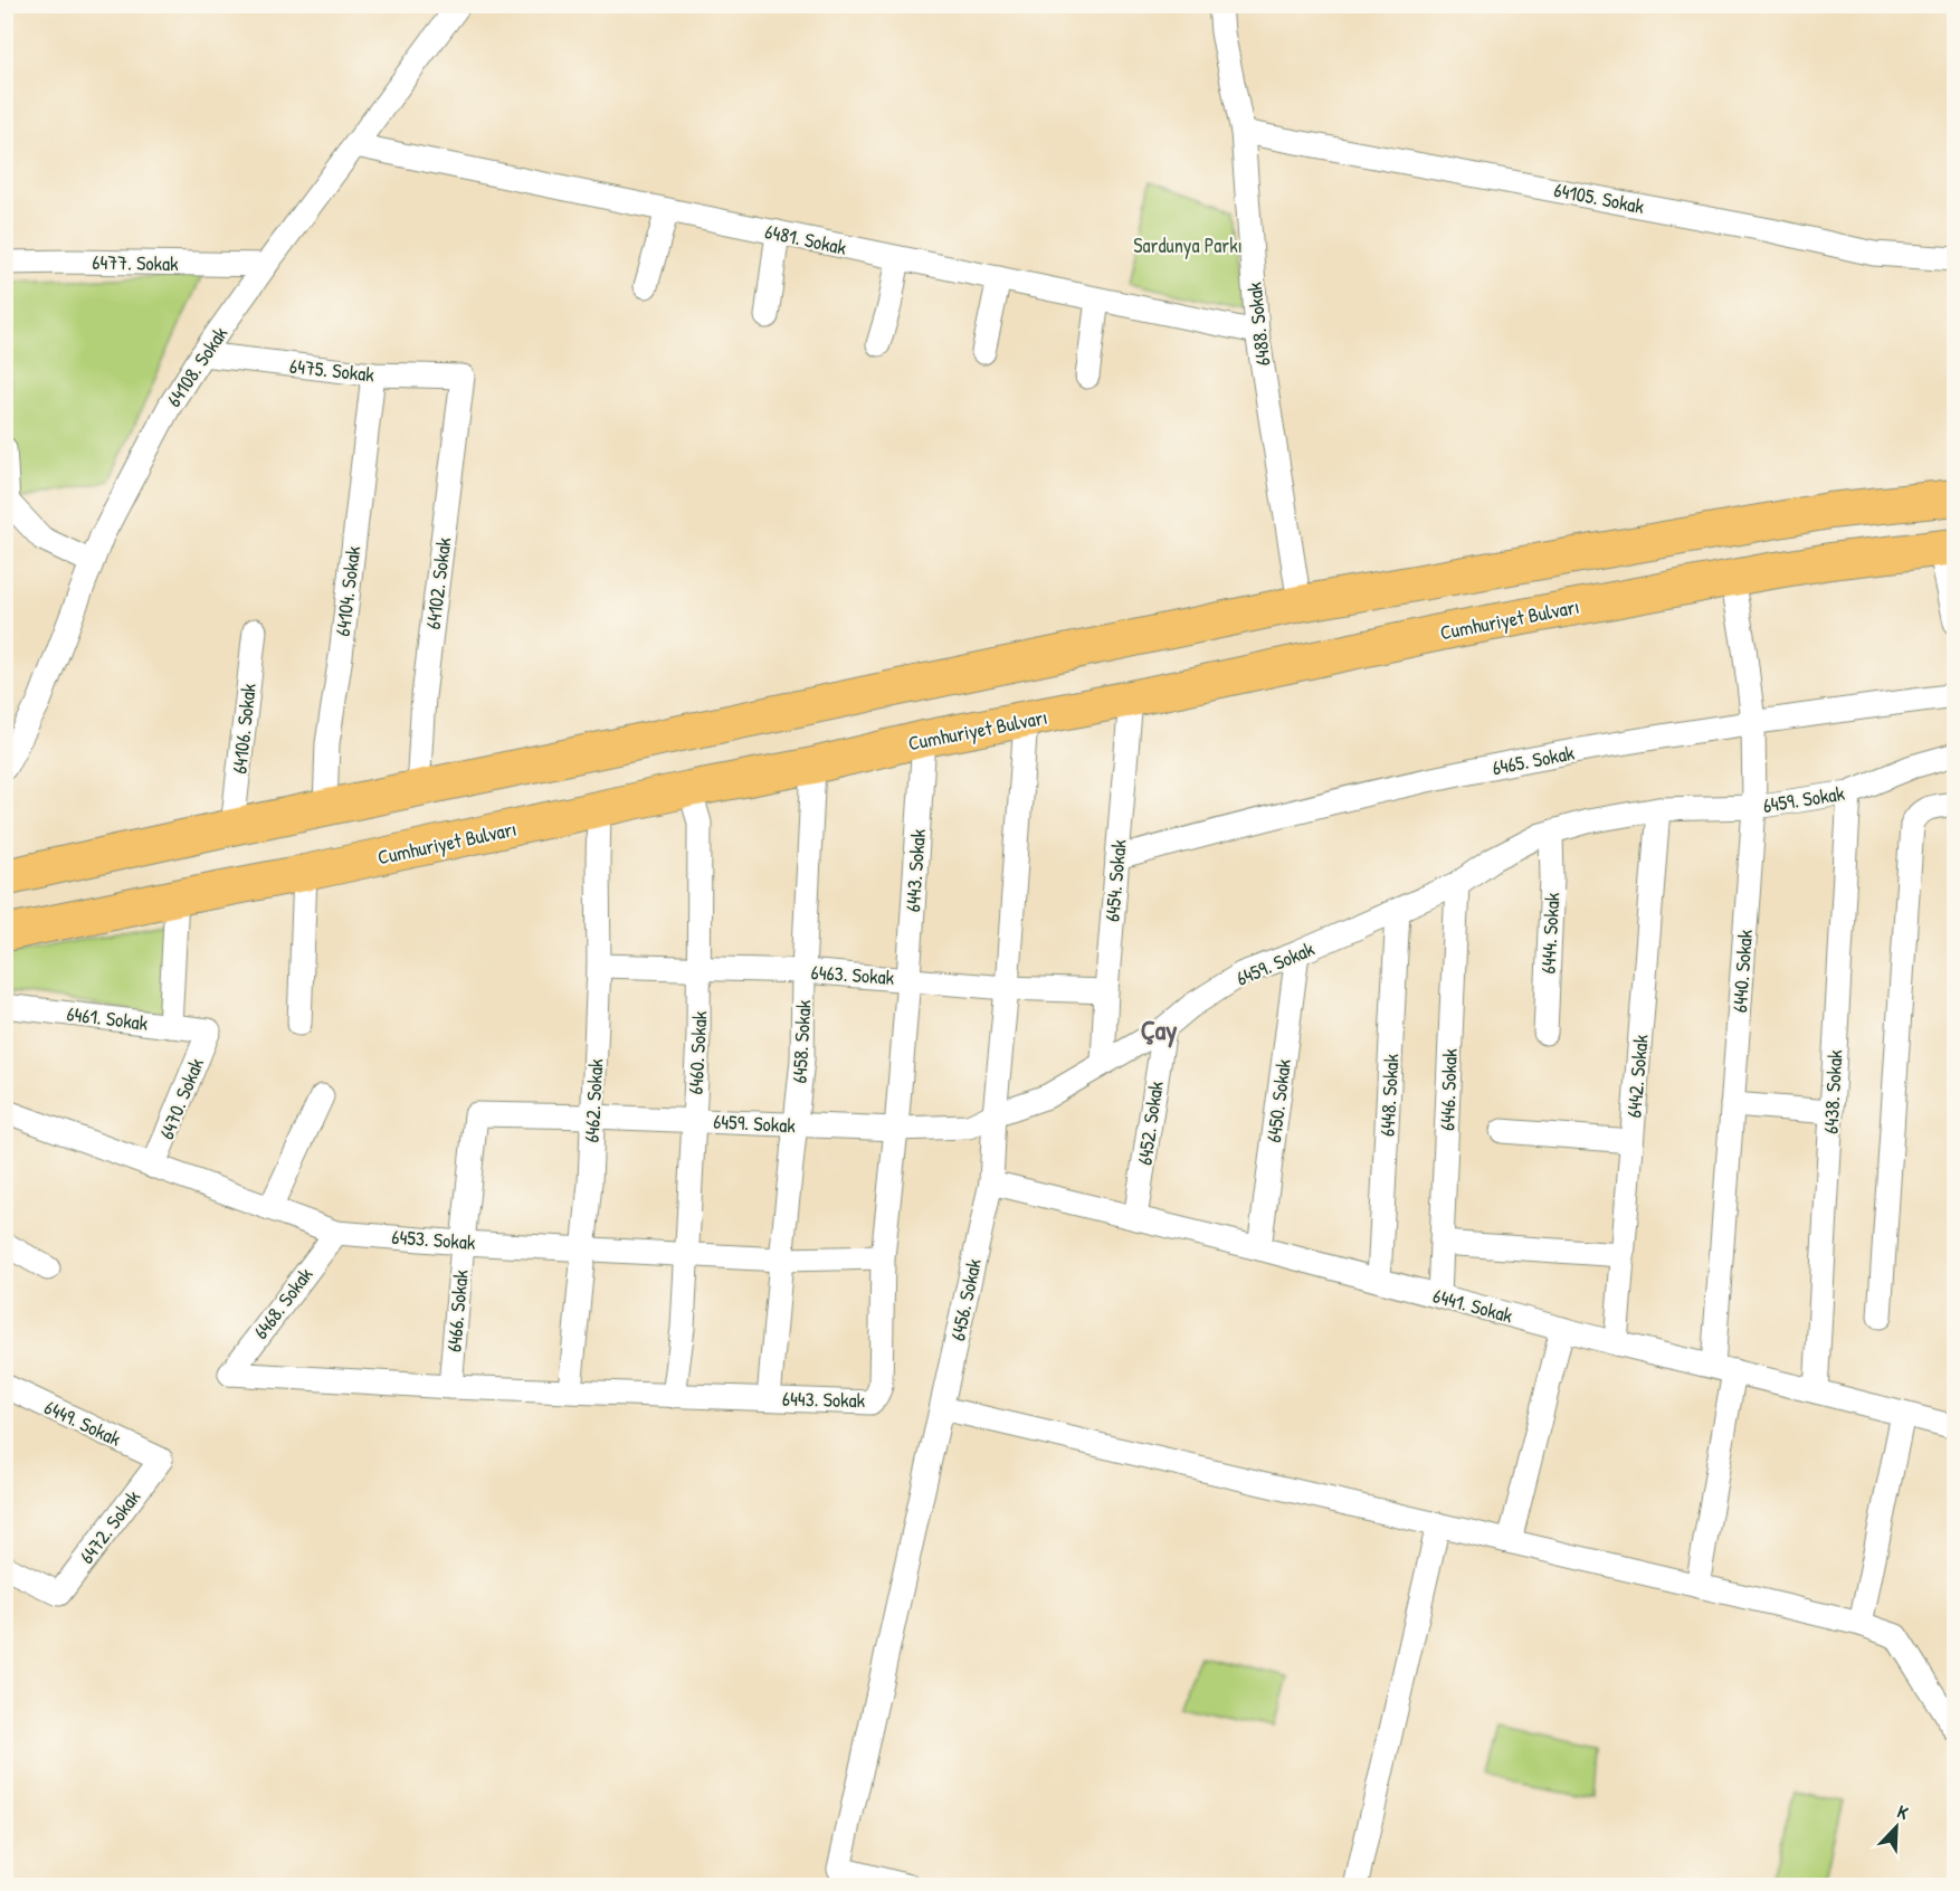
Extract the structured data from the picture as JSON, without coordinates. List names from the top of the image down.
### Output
{
  "streets": {
    "highway": ["Cumhuriyet Bulvarı"],
    "street": [
      "64105. Sokak",
      "6481. Sokak",
      "6477. Sokak",
      "6488. Sokak",
      "64108. Sokak",
      "6475. Sokak",
      "64102. Sokak",
      "64104. Sokak",
      "64106. Sokak",
      "6465. Sokak",
      "6459. Sokak",
      "6443. Sokak",
      "6454. Sokak",
      "6444. Sokak",
      "6440. Sokak",
      "6463. Sokak",
      "6461. Sokak",
      "6458. Sokak",
      "6460. Sokak",
      "6442. Sokak",
      "6446. Sokak",
      "6438. Sokak",
      "6448. Sokak",
      "6470. Sokak",
      "6462. Sokak",
      "6450. Sokak",
      "6452. Sokak",
      "6453. Sokak",
      "6456. Sokak",
      "6468. Sokak",
      "6441. Sokak",
      "6466. Sokak",
      "6449. Sokak",
      "6472. Sokak"
    ]
  },
  "crossings": [
    ["64105. Sokak", "6488. Sokak"],
    ["6481. Sokak", "6488. Sokak"],
    ["6481. Sokak", "64108. Sokak"],
    ["6477. Sokak", "64108. Sokak"],
    ["64108. Sokak", "6475. Sokak"],
    ["6475. Sokak", "64102. Sokak"],
    ["6475. Sokak", "64104. Sokak"],
    ["Cumhuriyet Bulvarı", "6443. Sokak"],
    ["Cumhuriyet Bulvarı", "6454. Sokak"],
    ["Cumhuriyet Bulvarı", "6440. Sokak"],
    ["Cumhuriyet Bulvarı", "6458. Sokak"],
    ["Cumhuriyet Bulvarı", "6460. Sokak"],
    ["Cumhuriyet Bulvarı", "6462. Sokak"],
    ["Cumhuriyet Bulvarı", "6456. Sokak"],
    ["6465. Sokak", "6454. Sokak"],
    ["6465. Sokak", "6440. Sokak"],
    ["6459. Sokak", "6443. Sokak"],
    ["6459. Sokak", "6454. Sokak"],
    ["6459. Sokak", "6444. Sokak"],
    ["6459. Sokak", "6440. Sokak"],
    ["6459. Sokak", "6458. Sokak"],
    ["6459. Sokak", "6460. Sokak"],
    ["6459. Sokak", "6442. Sokak"],
    ["6459. Sokak", "6446. Sokak"],
    ["6459. Sokak", "6438. Sokak"],
    ["6459. Sokak", "6448. Sokak"],
    ["6459. Sokak", "6462. Sokak"],
    ["6459. Sokak", "6450. Sokak"],
    ["6459. Sokak", "6452. Sokak"],
    ["6459. Sokak", "6456. Sokak"],
    ["6459. Sokak", "6466. Sokak"],
    ["6443. Sokak", "6463. Sokak"],
    ["6443. Sokak", "6458. Sokak"],
    ["6443. Sokak", "6460. Sokak"],
    ["6443. Sokak", "6462. Sokak"],
    ["6443. Sokak", "6453. Sokak"],
    ["6443. Sokak", "6468. Sokak"],
    ["6443. Sokak", "6466. Sokak"],
    ["6454. Sokak", "6463. Sokak"],
    ["6440. Sokak", "6441. Sokak"],
    ["6463. Sokak", "6458. Sokak"],
    ["6463. Sokak", "6460. Sokak"],
    ["6463. Sokak", "6462. Sokak"],
    ["6463. Sokak", "6456. Sokak"],
    ["6461. Sokak", "6470. Sokak"],
    ["6458. Sokak", "6453. Sokak"],
    ["6460. Sokak", "6453. Sokak"],
    ["6442. Sokak", "6441. Sokak"],
    ["6446. Sokak", "6441. Sokak"],
    ["6438. Sokak", "6441. Sokak"],
    ["6448. Sokak", "6441. Sokak"],
    ["6470. Sokak", "6453. Sokak"],
    ["6462. Sokak", "6453. Sokak"],
    ["6450. Sokak", "6441. Sokak"],
    ["6452. Sokak", "6441. Sokak"],
    ["6453. Sokak", "6468. Sokak"],
    ["6453. Sokak", "6466. Sokak"],
    ["6456. Sokak", "6441. Sokak"],
    ["6449. Sokak", "6472. Sokak"]
  ],
  "districts": ["Çay"],
  "parks": ["Sardunya Parkı"],
  "north": "top right"
}
